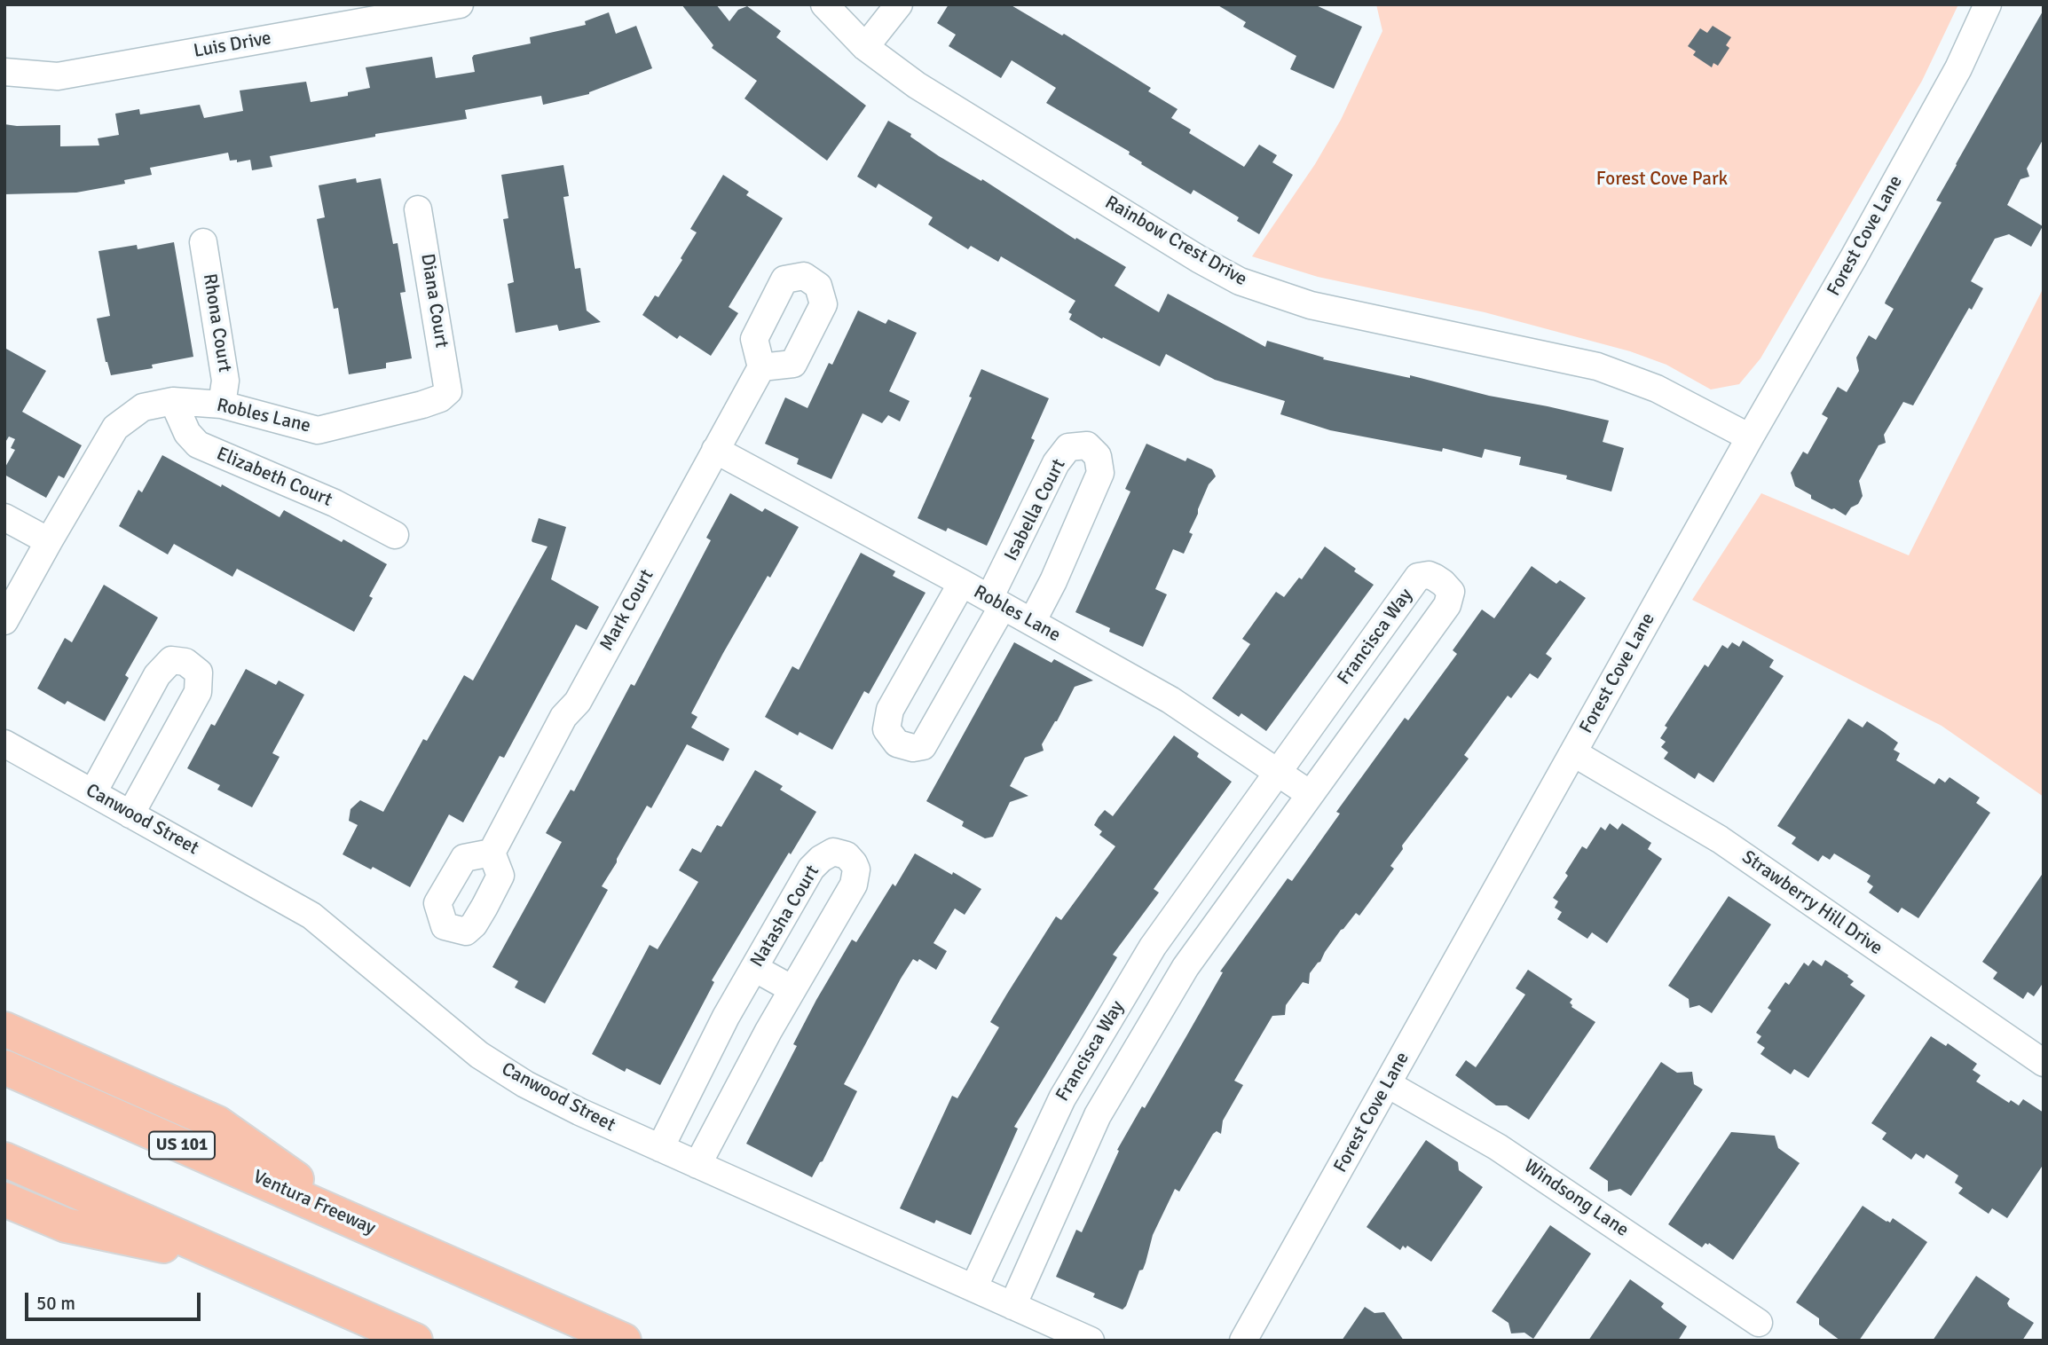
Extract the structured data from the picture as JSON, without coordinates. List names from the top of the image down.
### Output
{
  "streets": {
    "highway": ["US 101", "Ventura Freeway"],
    "street": [
      "Luis Drive",
      "Forest Cove Lane",
      "Rainbow Crest Drive",
      "Diana Court",
      "Rhona Court",
      "Robles Lane",
      "Elizabeth Court",
      "Isabella Court",
      "Mark Court",
      "Francisca Way",
      "Canwood Street",
      "Strawberry Hill Drive",
      "Natasha Court",
      "Windsong Lane"
    ]
  },
  "crossings": [
    ["Forest Cove Lane", "Rainbow Crest Drive"],
    ["Forest Cove Lane", "Strawberry Hill Drive"],
    ["Forest Cove Lane", "Windsong Lane"],
    ["Diana Court", "Robles Lane"],
    ["Rhona Court", "Robles Lane"],
    ["Robles Lane", "Elizabeth Court"],
    ["Robles Lane", "Isabella Court"],
    ["Robles Lane", "Mark Court"],
    ["Robles Lane", "Francisca Way"],
    ["Francisca Way", "Canwood Street"],
    ["Canwood Street", "Natasha Court"]
  ],
  "parks": ["Forest Cove Park"],
  "scale_bar": "50 m"
}
